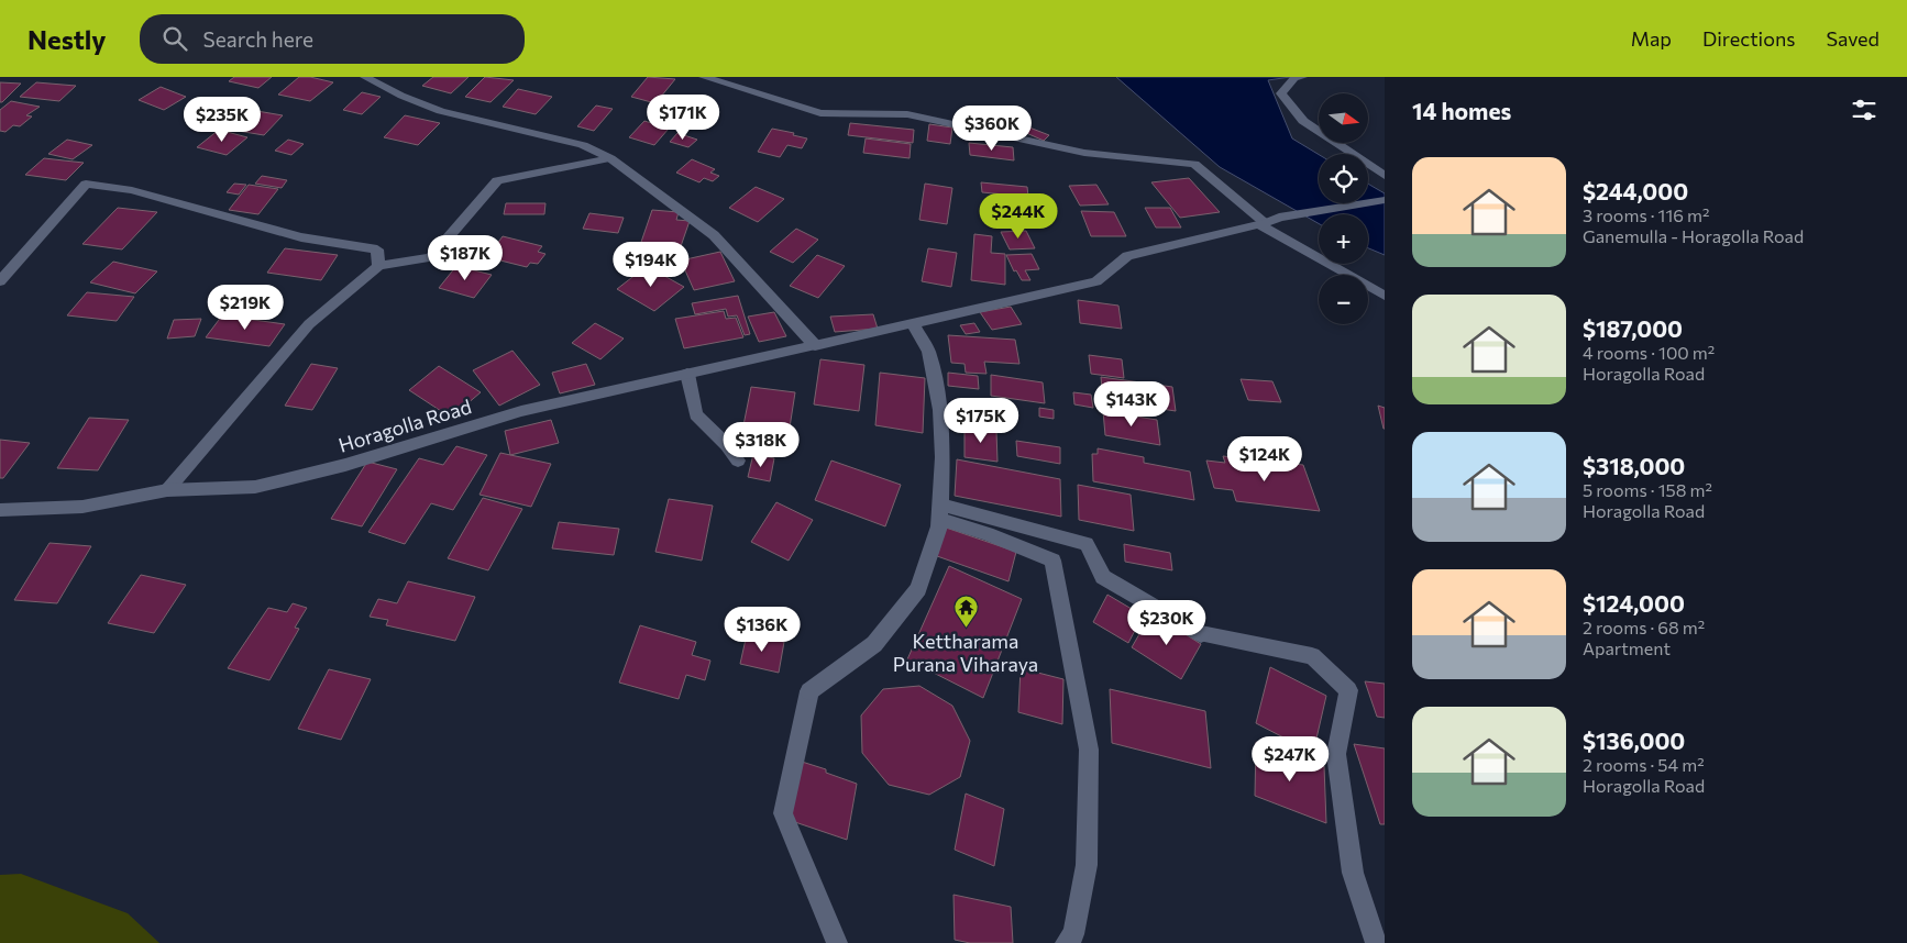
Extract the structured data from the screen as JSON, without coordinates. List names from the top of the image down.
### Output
{
  "streets": {
    "street": ["Horagolla Road"]
  },
  "places": {
    "temple": ["Kettharama Purana Viharaya"]
  },
  "north": "right",
  "page": {
    "header": "Nestly",
    "search": "Search here",
    "nav": ["Map", "Directions", "Saved"],
    "heading": "14 homes",
    "map_buttons": ["+", "−"],
    "price": [
      "$171K",
      "$235K",
      "$360K",
      "$244K",
      "$187K",
      "$194K",
      "$219K",
      "$143K",
      "$175K",
      "$318K",
      "$124K",
      "$230K",
      "$136K",
      "$247K"
    ],
    "list": [
      {
        "name": "$244,000",
        "note": "3 rooms · 116 m² · Ganemulla - Horagolla Road"
      },
      {
        "name": "$187,000",
        "note": "4 rooms · 100 m² · Horagolla Road"
      },
      {
        "name": "$318,000",
        "note": "5 rooms · 158 m² · Horagolla Road"
      },
      {
        "name": "$124,000",
        "note": "2 rooms · 68 m² · Apartment"
      },
      {
        "name": "$136,000",
        "note": "2 rooms · 54 m² · Horagolla Road"
      }
    ]
  }
}
